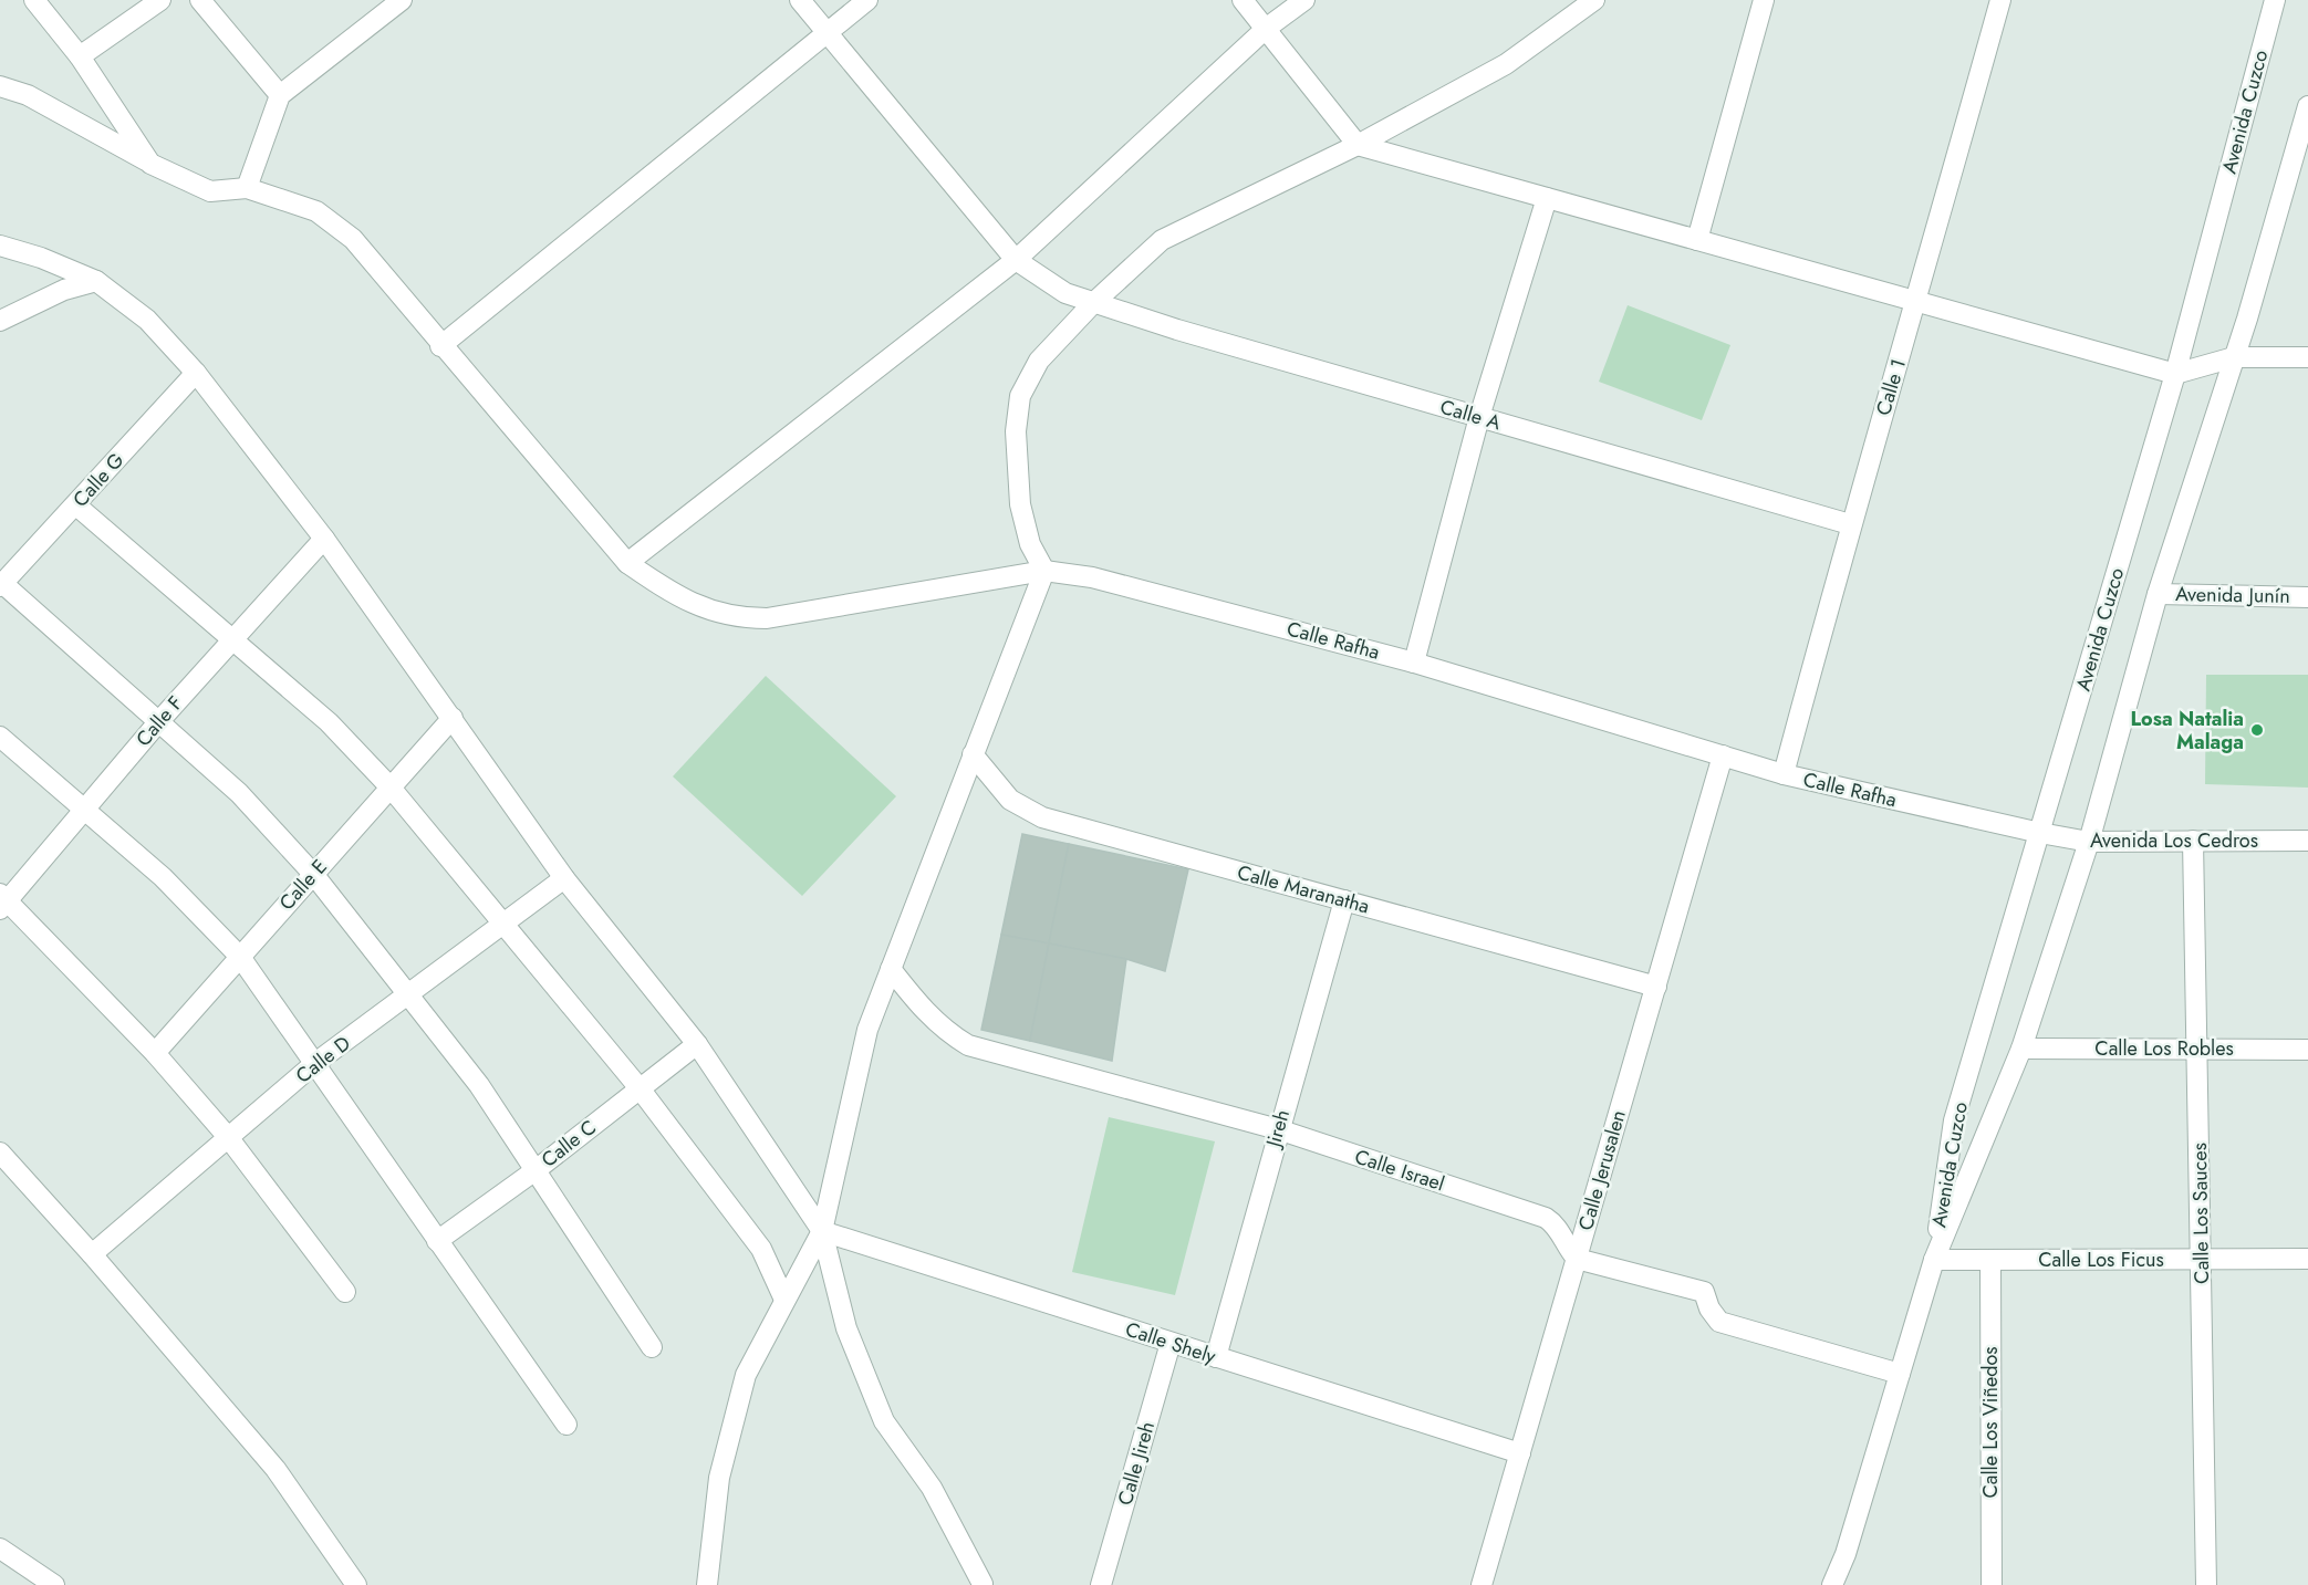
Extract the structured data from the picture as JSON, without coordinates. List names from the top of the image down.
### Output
{
  "streets": {
    "street": [
      "Avenida Cuzco",
      "Calle 1",
      "Calle A",
      "Calle G",
      "Avenida Junín",
      "Calle Rafha",
      "Calle F",
      "Avenida Los Cedros",
      "Calle E",
      "Calle Maranatha",
      "Calle Los Robles",
      "Calle D",
      "Jireh",
      "Calle C",
      "Calle Israel",
      "Calle Jerusalen",
      "Calle Los Sauces",
      "Calle Los Ficus",
      "Calle Shely",
      "Calle Los Viñedos",
      "Calle Jireh"
    ]
  },
  "crossings": [
    ["Avenida Cuzco", "Avenida Junín"],
    ["Avenida Cuzco", "Calle Rafha"],
    ["Avenida Cuzco", "Avenida Los Cedros"],
    ["Avenida Cuzco", "Calle Los Robles"],
    ["Avenida Cuzco", "Calle Los Ficus"],
    ["Calle 1", "Calle A"],
    ["Calle 1", "Calle Rafha"],
    ["Calle Rafha", "Avenida Los Cedros"],
    ["Calle Rafha", "Calle Jerusalen"],
    ["Avenida Los Cedros", "Calle Los Sauces"],
    ["Calle Maranatha", "Jireh"],
    ["Calle Maranatha", "Calle Jerusalen"],
    ["Calle Los Robles", "Calle Los Sauces"],
    ["Jireh", "Calle Israel"],
    ["Jireh", "Calle Shely"],
    ["Calle Israel", "Calle Jerusalen"],
    ["Calle Jerusalen", "Calle Shely"],
    ["Calle Los Sauces", "Calle Los Ficus"],
    ["Calle Los Ficus", "Calle Los Viñedos"],
    ["Calle Shely", "Calle Jireh"]
  ],
  "places": ["Losa Natalia Malaga"]
}
